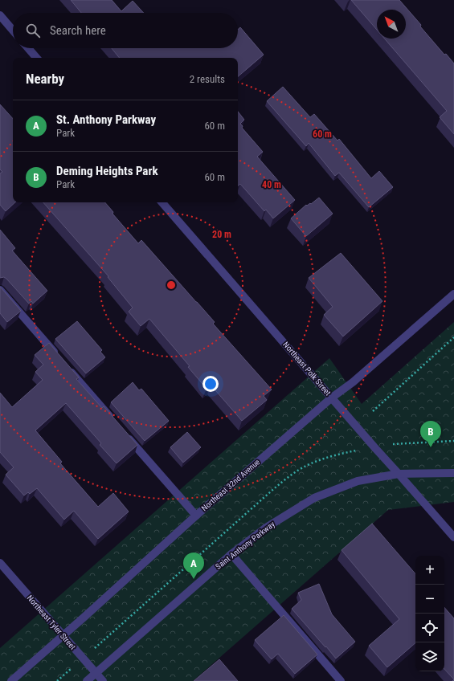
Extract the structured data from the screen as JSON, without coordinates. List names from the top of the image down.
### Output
{
  "streets": {
    "street": [
      "Northeast Polk Street",
      "Northeast 32nd Avenue",
      "Saint Anthony Parkway",
      "Northeast Tyler Street"
    ]
  },
  "crossings": [
    ["Northeast Polk Street", "Northeast 32nd Avenue"],
    ["Northeast Polk Street", "Saint Anthony Parkway"],
    ["Northeast 32nd Avenue", "Northeast Tyler Street"],
    ["Saint Anthony Parkway", "Northeast Tyler Street"]
  ],
  "north": "top left",
  "page": {
    "search": "Search here",
    "heading": ["Nearby", "2 results"],
    "list": [
      {
        "mark": "A",
        "name": "St. Anthony Parkway",
        "note": "Park",
        "value": "60 m"
      },
      {
        "mark": "B",
        "name": "Deming Heights Park",
        "note": "Park",
        "value": "60 m"
      }
    ],
    "pins": ["B", "A"],
    "map_buttons": ["+", "−"]
  },
  "rings": ["60 m", "40 m", "20 m"]
}
